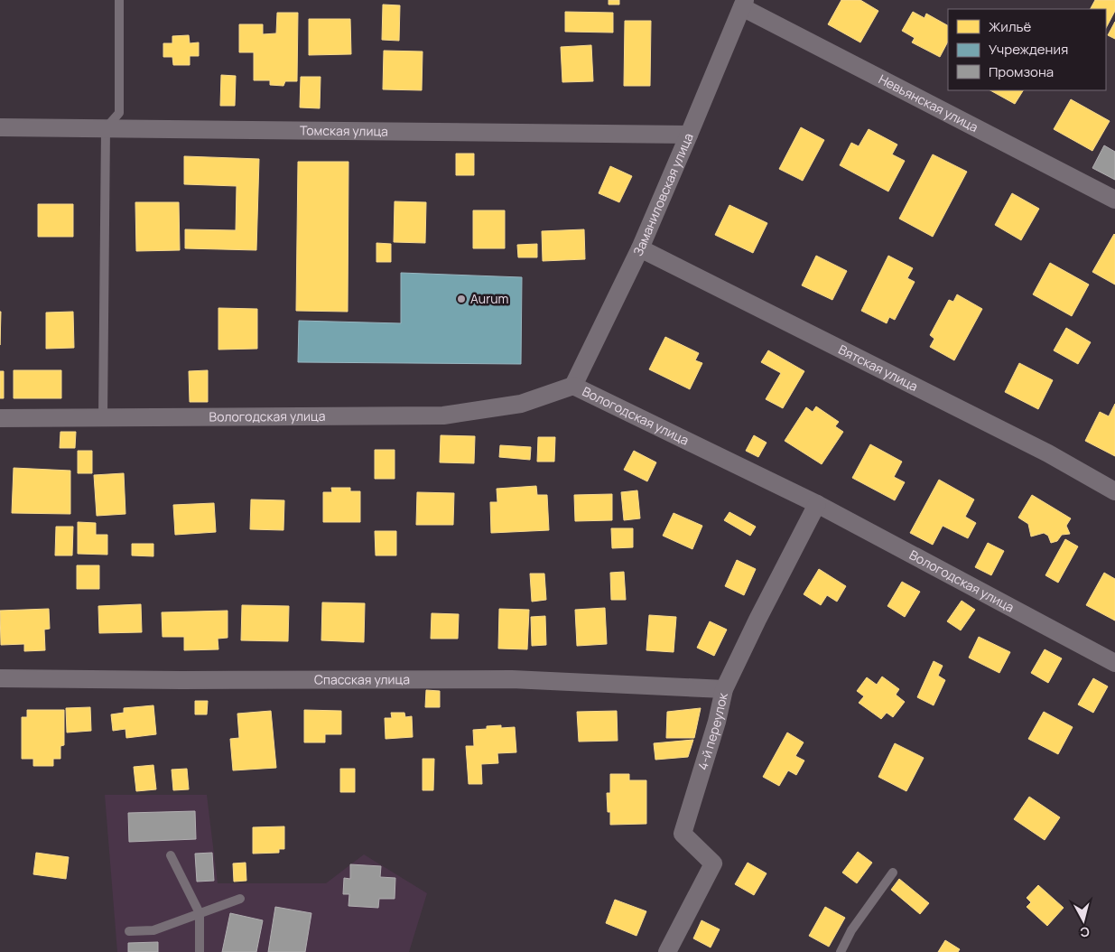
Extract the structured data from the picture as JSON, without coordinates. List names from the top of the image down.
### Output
{
  "streets": {
    "street": [
      "Невьянская улица",
      "Томская улица",
      "Заманиловская улица",
      "Вятская улица",
      "Вологодская улица",
      "Спасская улица",
      "4-й переулок"
    ]
  },
  "crossings": [
    ["Невьянская улица", "Заманиловская улица"],
    ["Томская улица", "Заманиловская улица"],
    ["Заманиловская улица", "Вятская улица"],
    ["Заманиловская улица", "Вологодская улица"],
    ["Вологодская улица", "4-й переулок"],
    ["Спасская улица", "4-й переулок"]
  ],
  "places": ["Aurum"],
  "legend": ["Жильё", "Учреждения", "Промзона"],
  "north": "bottom"
}
